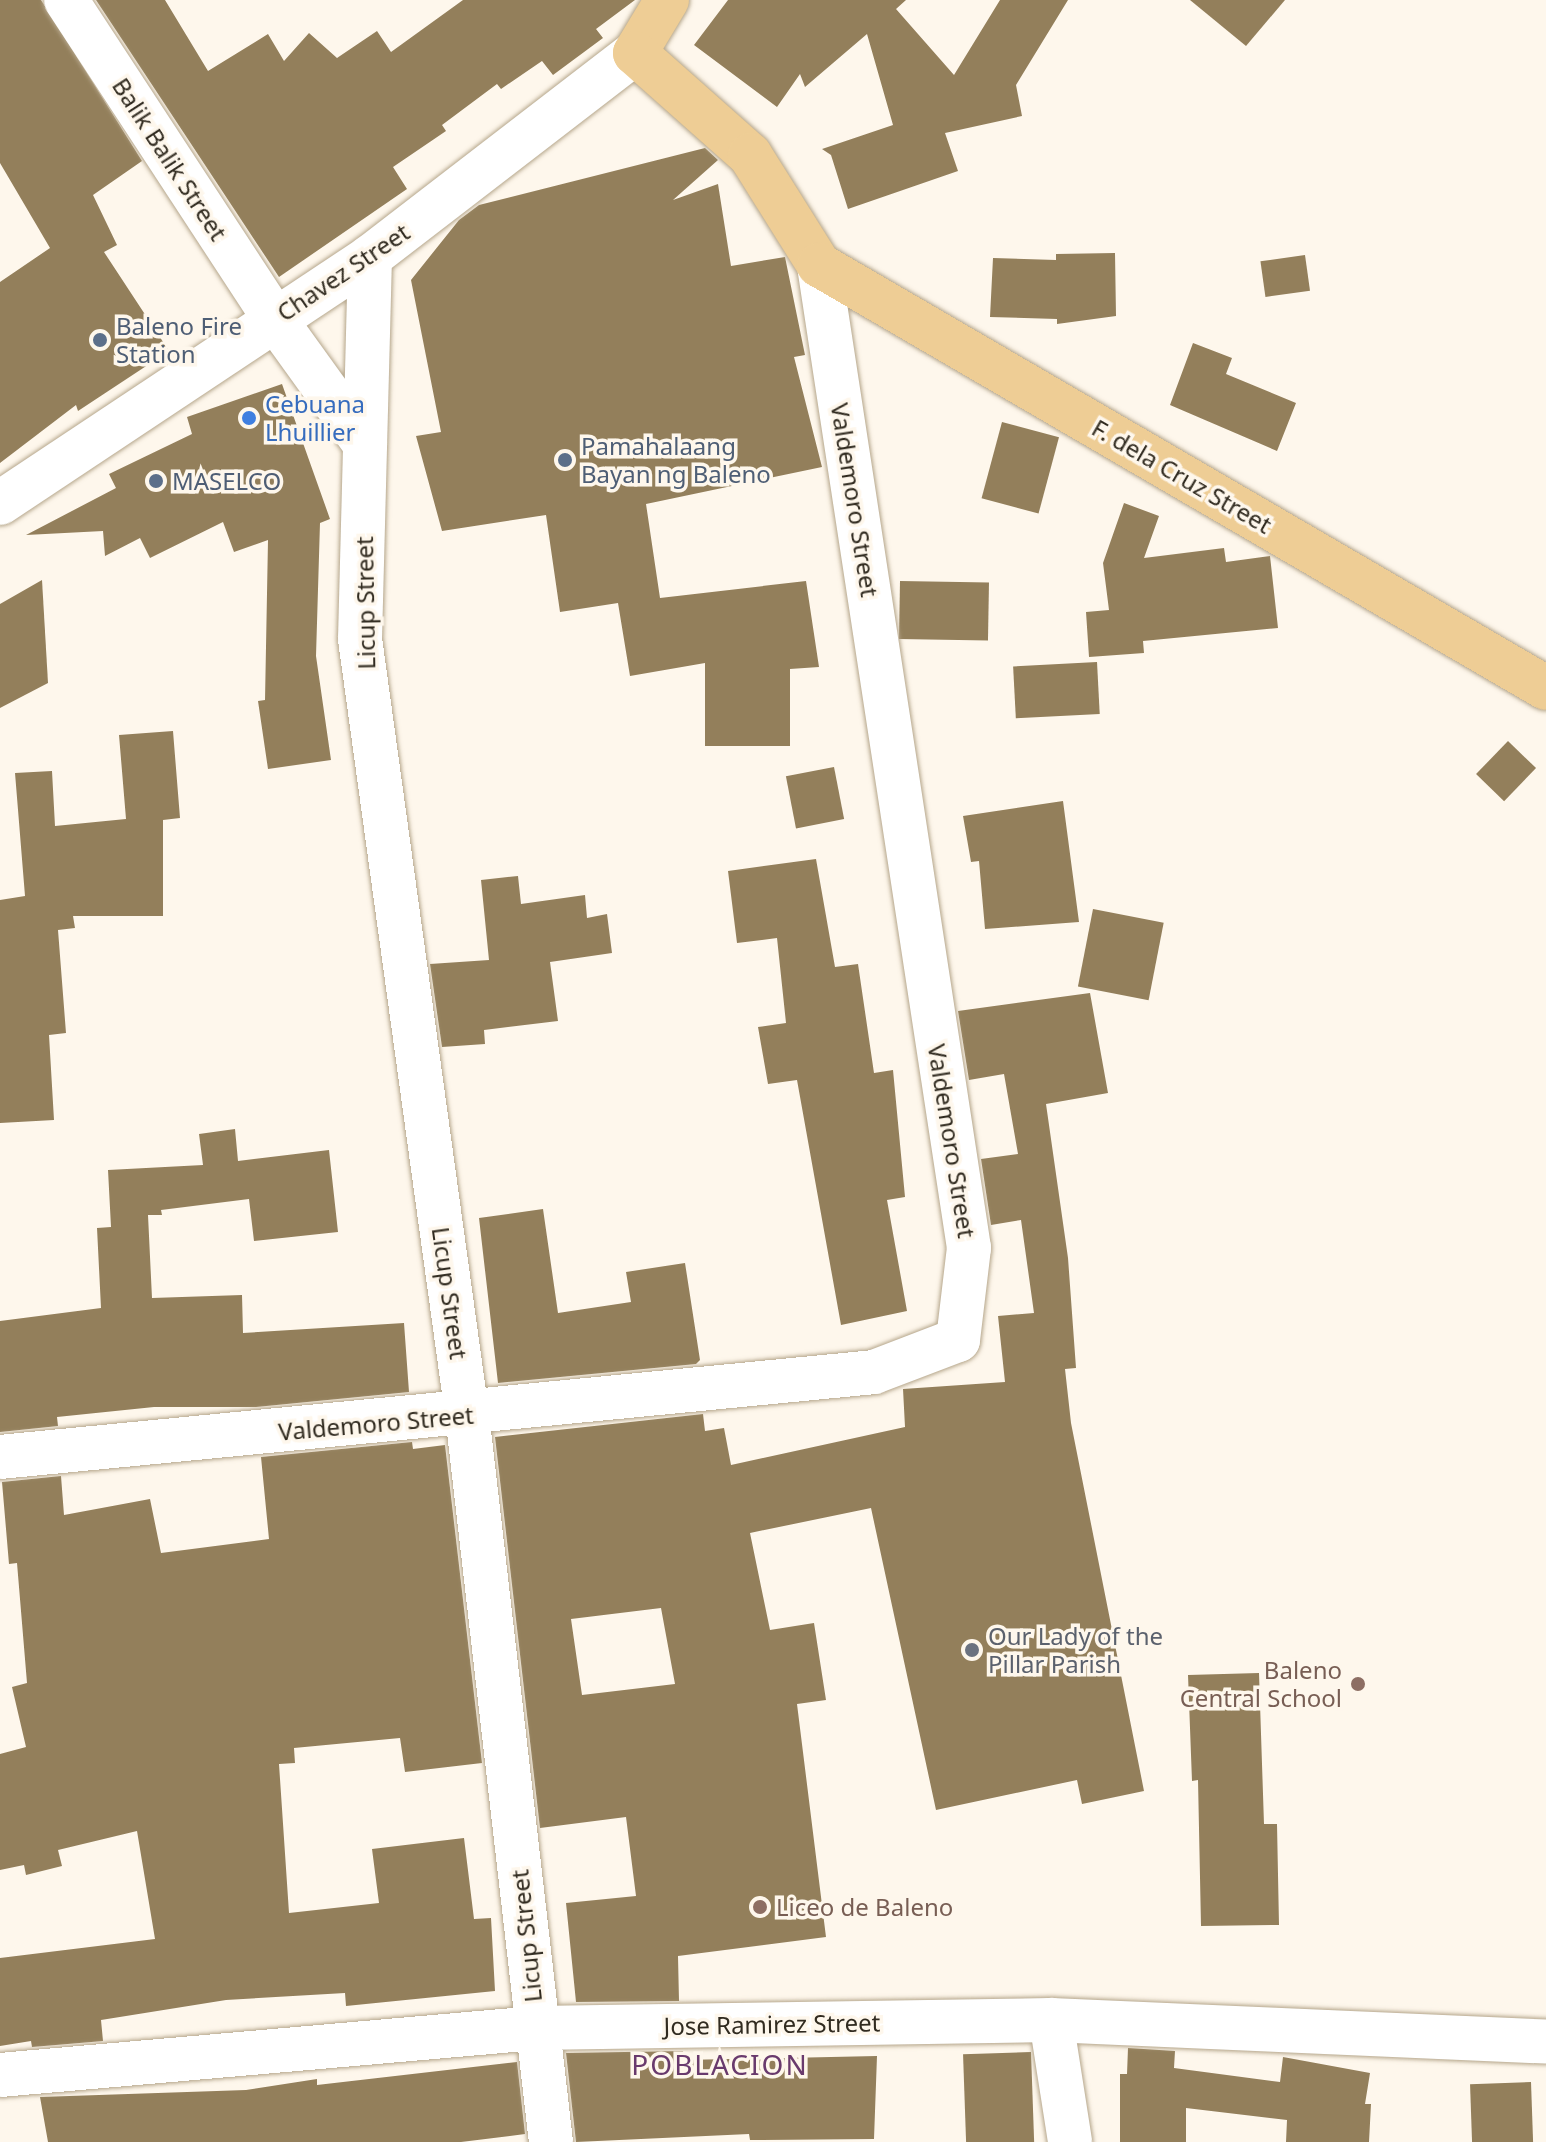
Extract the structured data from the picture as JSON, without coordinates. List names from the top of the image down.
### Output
{
  "streets": {
    "main road": ["F. dela Cruz Street", "Valdemoro Street"],
    "street": [
      "Balik Balik Street",
      "Chavez Street",
      "Licup Street",
      "Jose Ramirez Street"
    ]
  },
  "crossings": [
    ["Balik Balik Street", "Chavez Street"],
    ["Chavez Street", "Valdemoro Street"],
    ["Chavez Street", "Licup Street"],
    ["F. dela Cruz Street", "Valdemoro Street"],
    ["Valdemoro Street", "Licup Street"],
    ["Licup Street", "Jose Ramirez Street"]
  ],
  "districts": ["POBLACION"],
  "places": [
    "Baleno Fire Station",
    "Cebuana Lhuillier",
    "Pamahalaang Bayan ng Baleno",
    "MASELCO",
    "Our Lady of the Pillar Parish",
    "Baleno Central School",
    "Liceo de Baleno"
  ]
}
